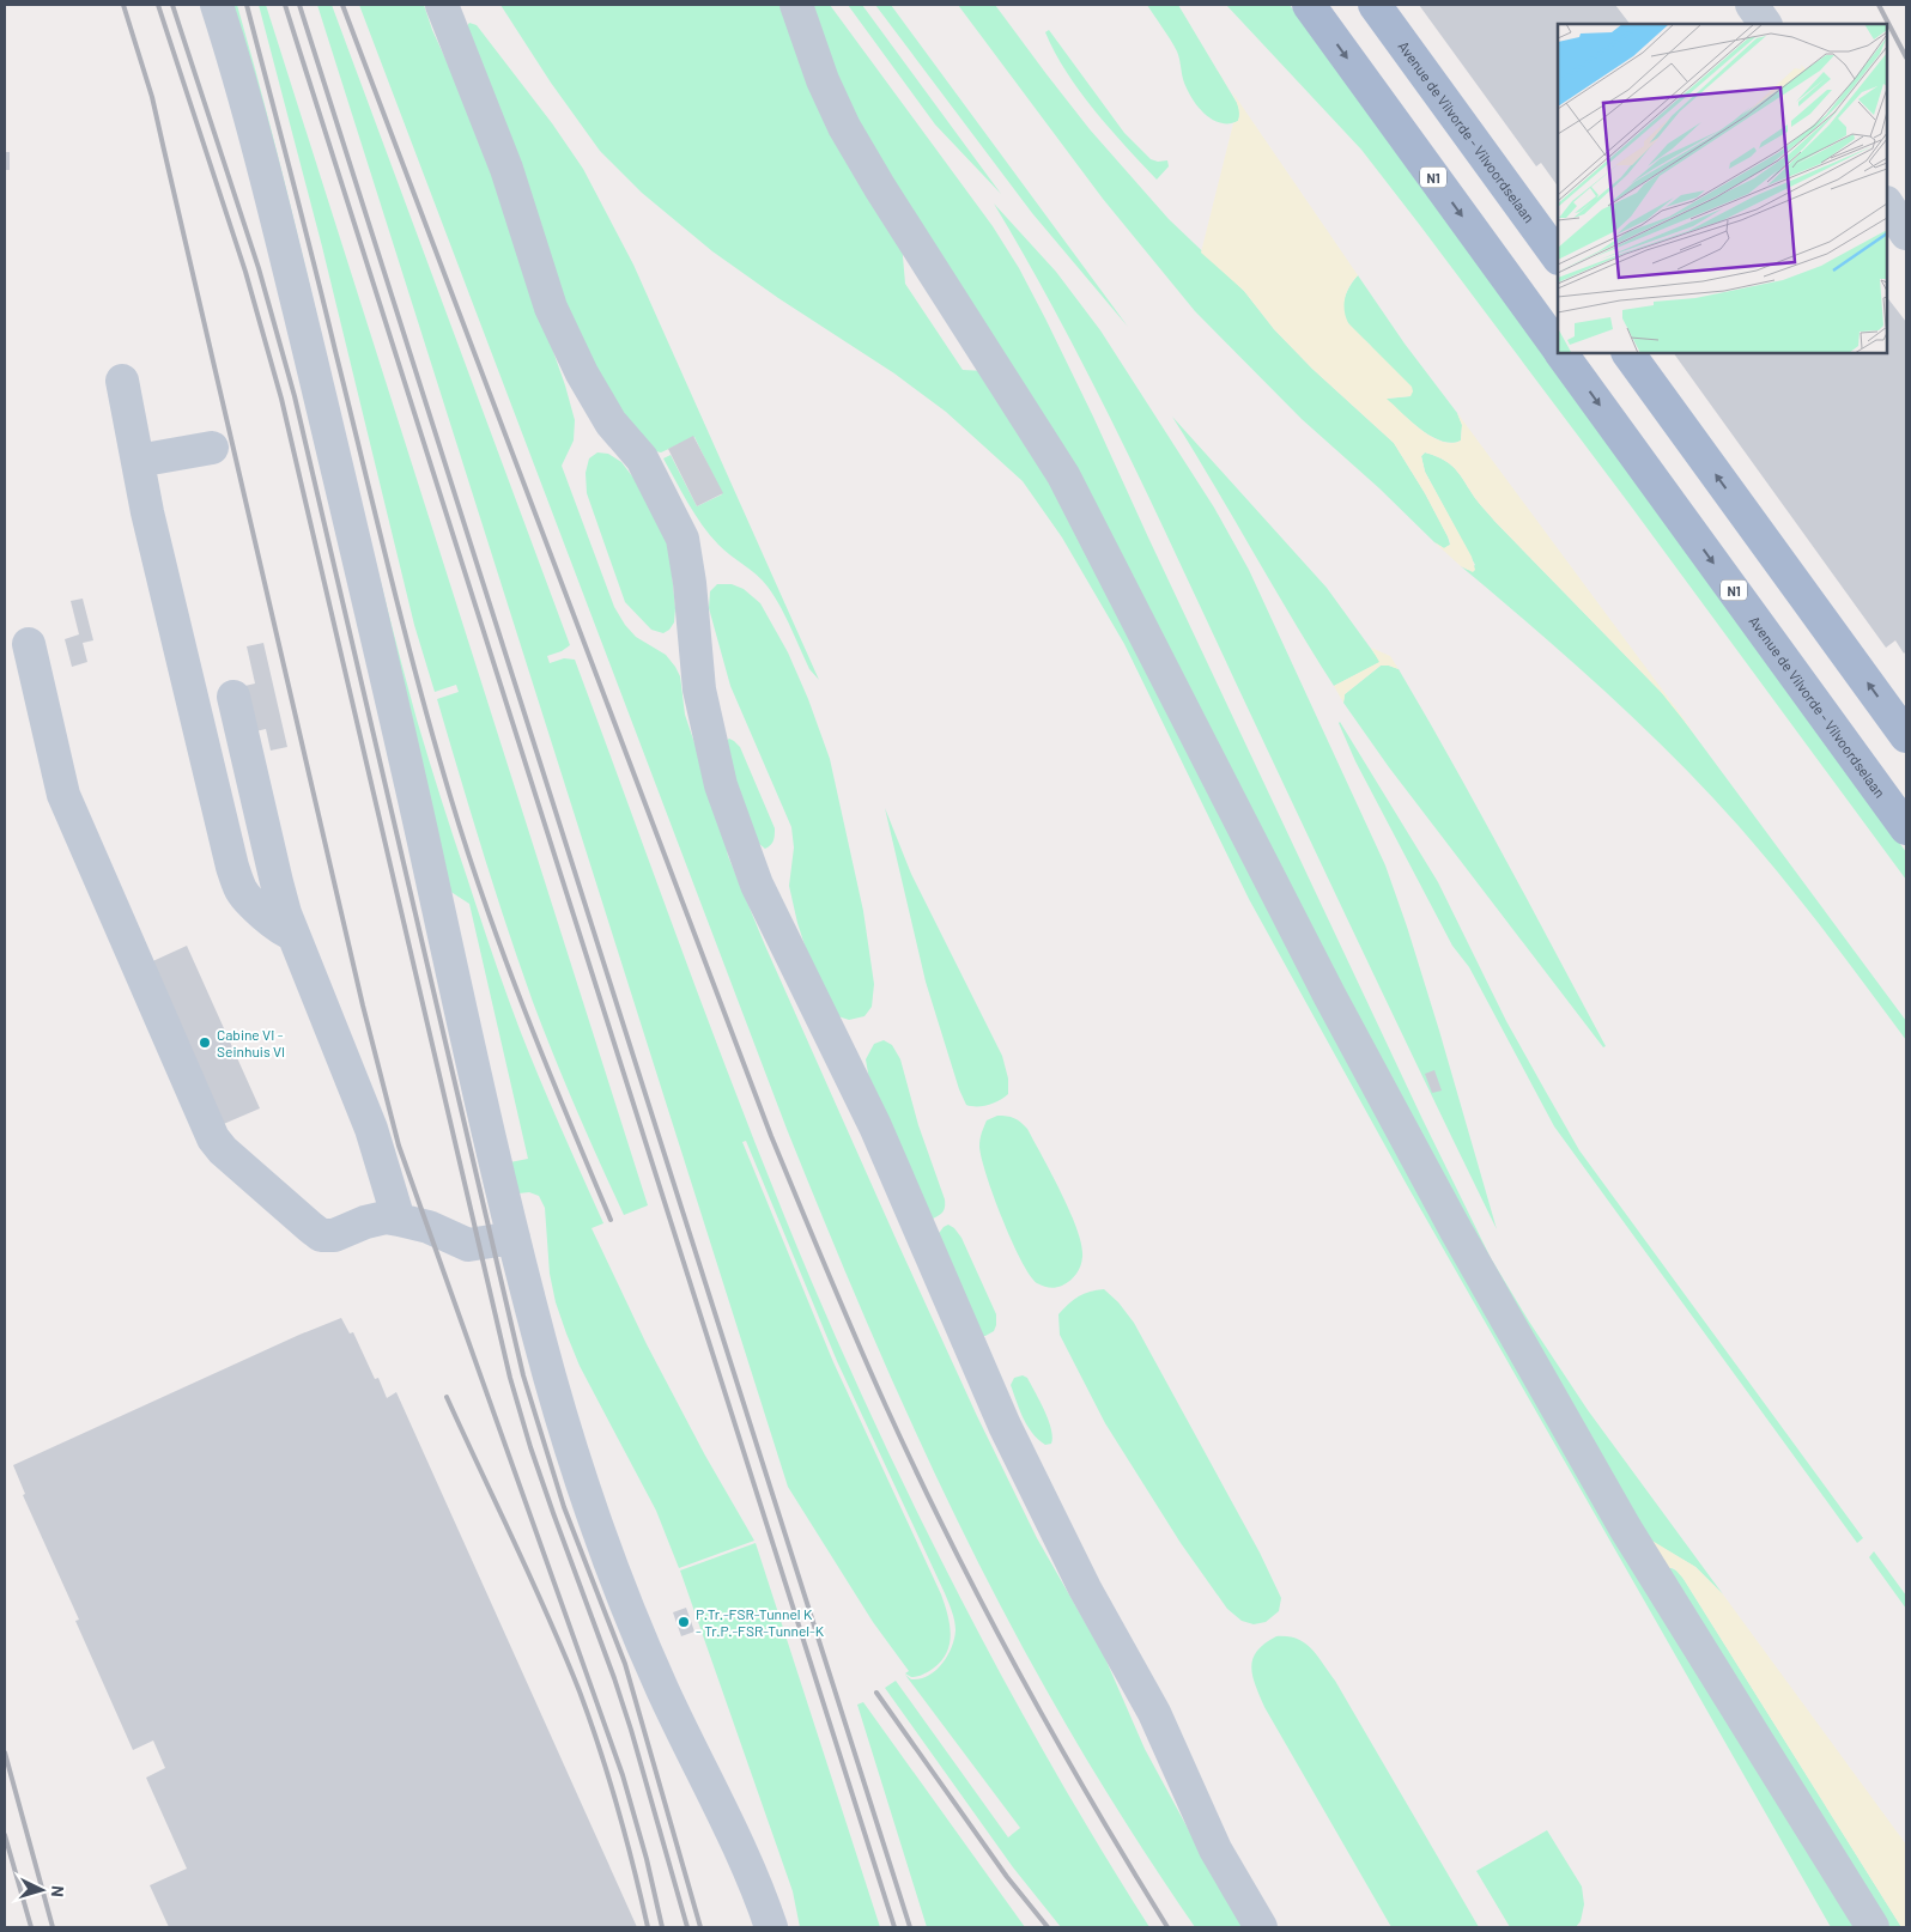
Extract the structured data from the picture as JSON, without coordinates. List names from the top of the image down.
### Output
{
  "streets": {
    "main road": ["Avenue de Vilvorde - Vilvoordselaan", "N1"]
  },
  "places": ["Cabine VI - Seinhuis VI", "P.Tr.-FSR-Tunnel K - Tr.P.-FSR-Tunnel-K"],
  "north": "right"
}
